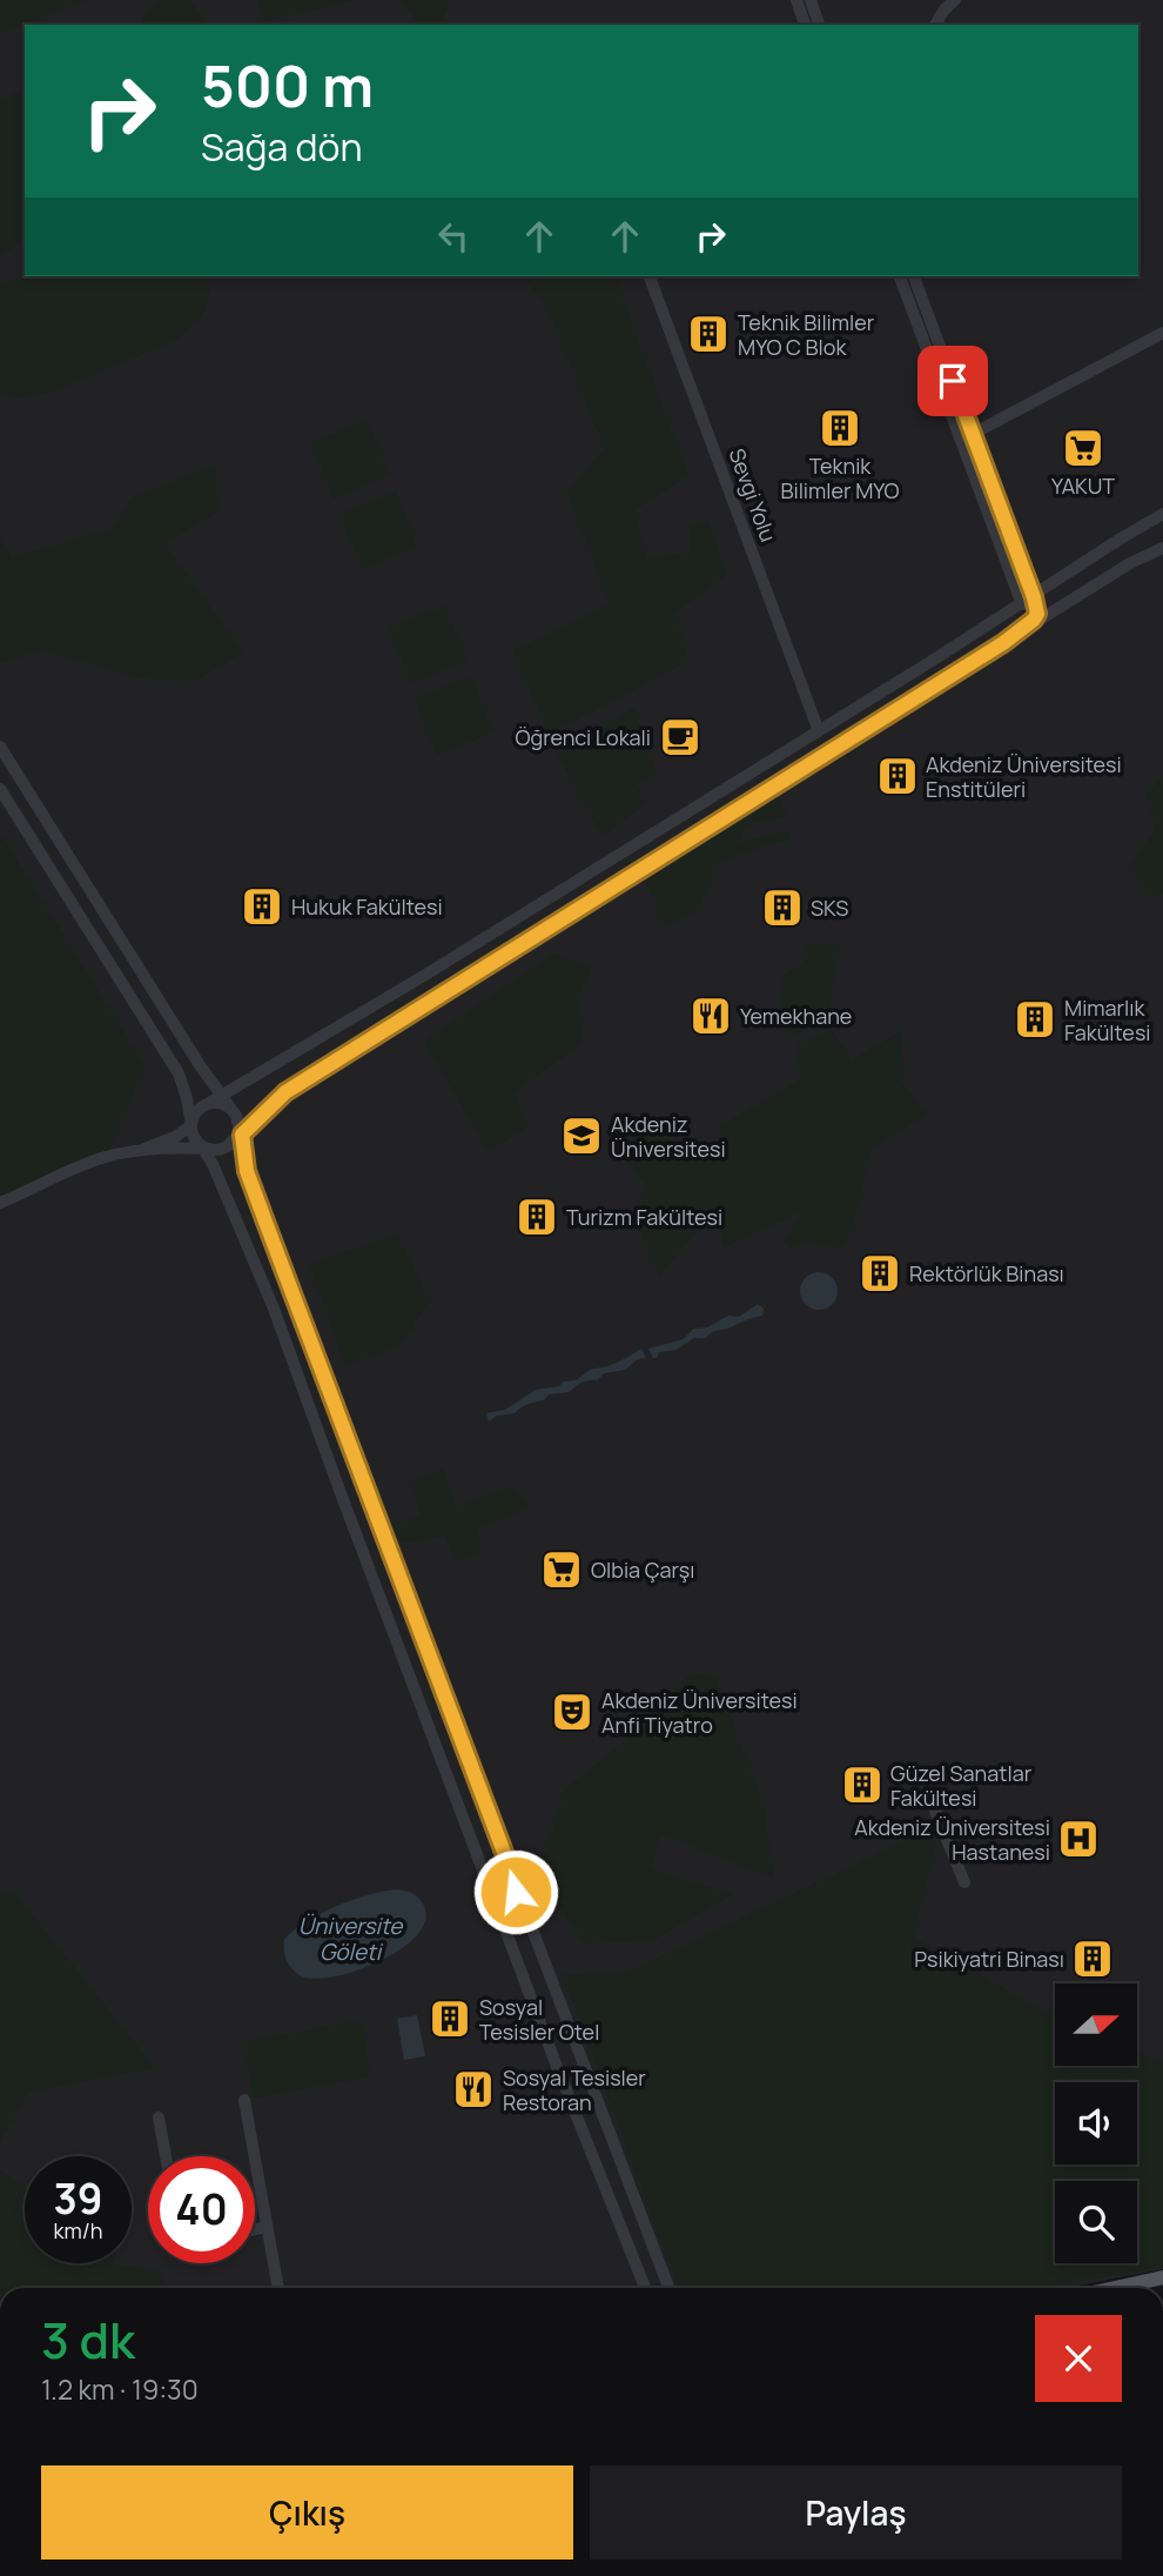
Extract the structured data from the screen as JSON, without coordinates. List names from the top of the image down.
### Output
{
  "streets": {
    "street": ["Sevgi Yolu"]
  },
  "water": ["Üniversite Göleti"],
  "places": {
    "building": [
      "Teknik Bilimler MYO C Blok",
      "Teknik Bilimler MYO",
      "Akdeniz Üniversitesi Enstitüleri",
      "Hukuk Fakültesi",
      "SKS",
      "Mimarlık Fakültesi",
      "Turizm Fakültesi",
      "Rektörlük Binası",
      "Güzel Sanatlar Fakültesi",
      "Psikiyatri Binası",
      "Sosyal Tesisler Otel"
    ],
    "supermarket": ["YAKUT", "Olbia Çarşı"],
    "cafe": ["Öğrenci Lokali"],
    "restaurant": ["Yemekhane", "Sosyal Tesisler Restoran"],
    "school or university": ["Akdeniz Üniversitesi"],
    "theatre": ["Akdeniz Üniversitesi Anfi Tiyatro"],
    "hospital": ["Akdeniz Üniversitesi Hastanesi"]
  },
  "north": "right",
  "page": {
    "turn": ["500 m", "Sağa dön"],
    "speed": "39 km/h",
    "limit": "40",
    "heading": ["3 dk", "1.2 km · 19:30"],
    "buttons": ["Çıkış", "Paylaş"]
  }
}
